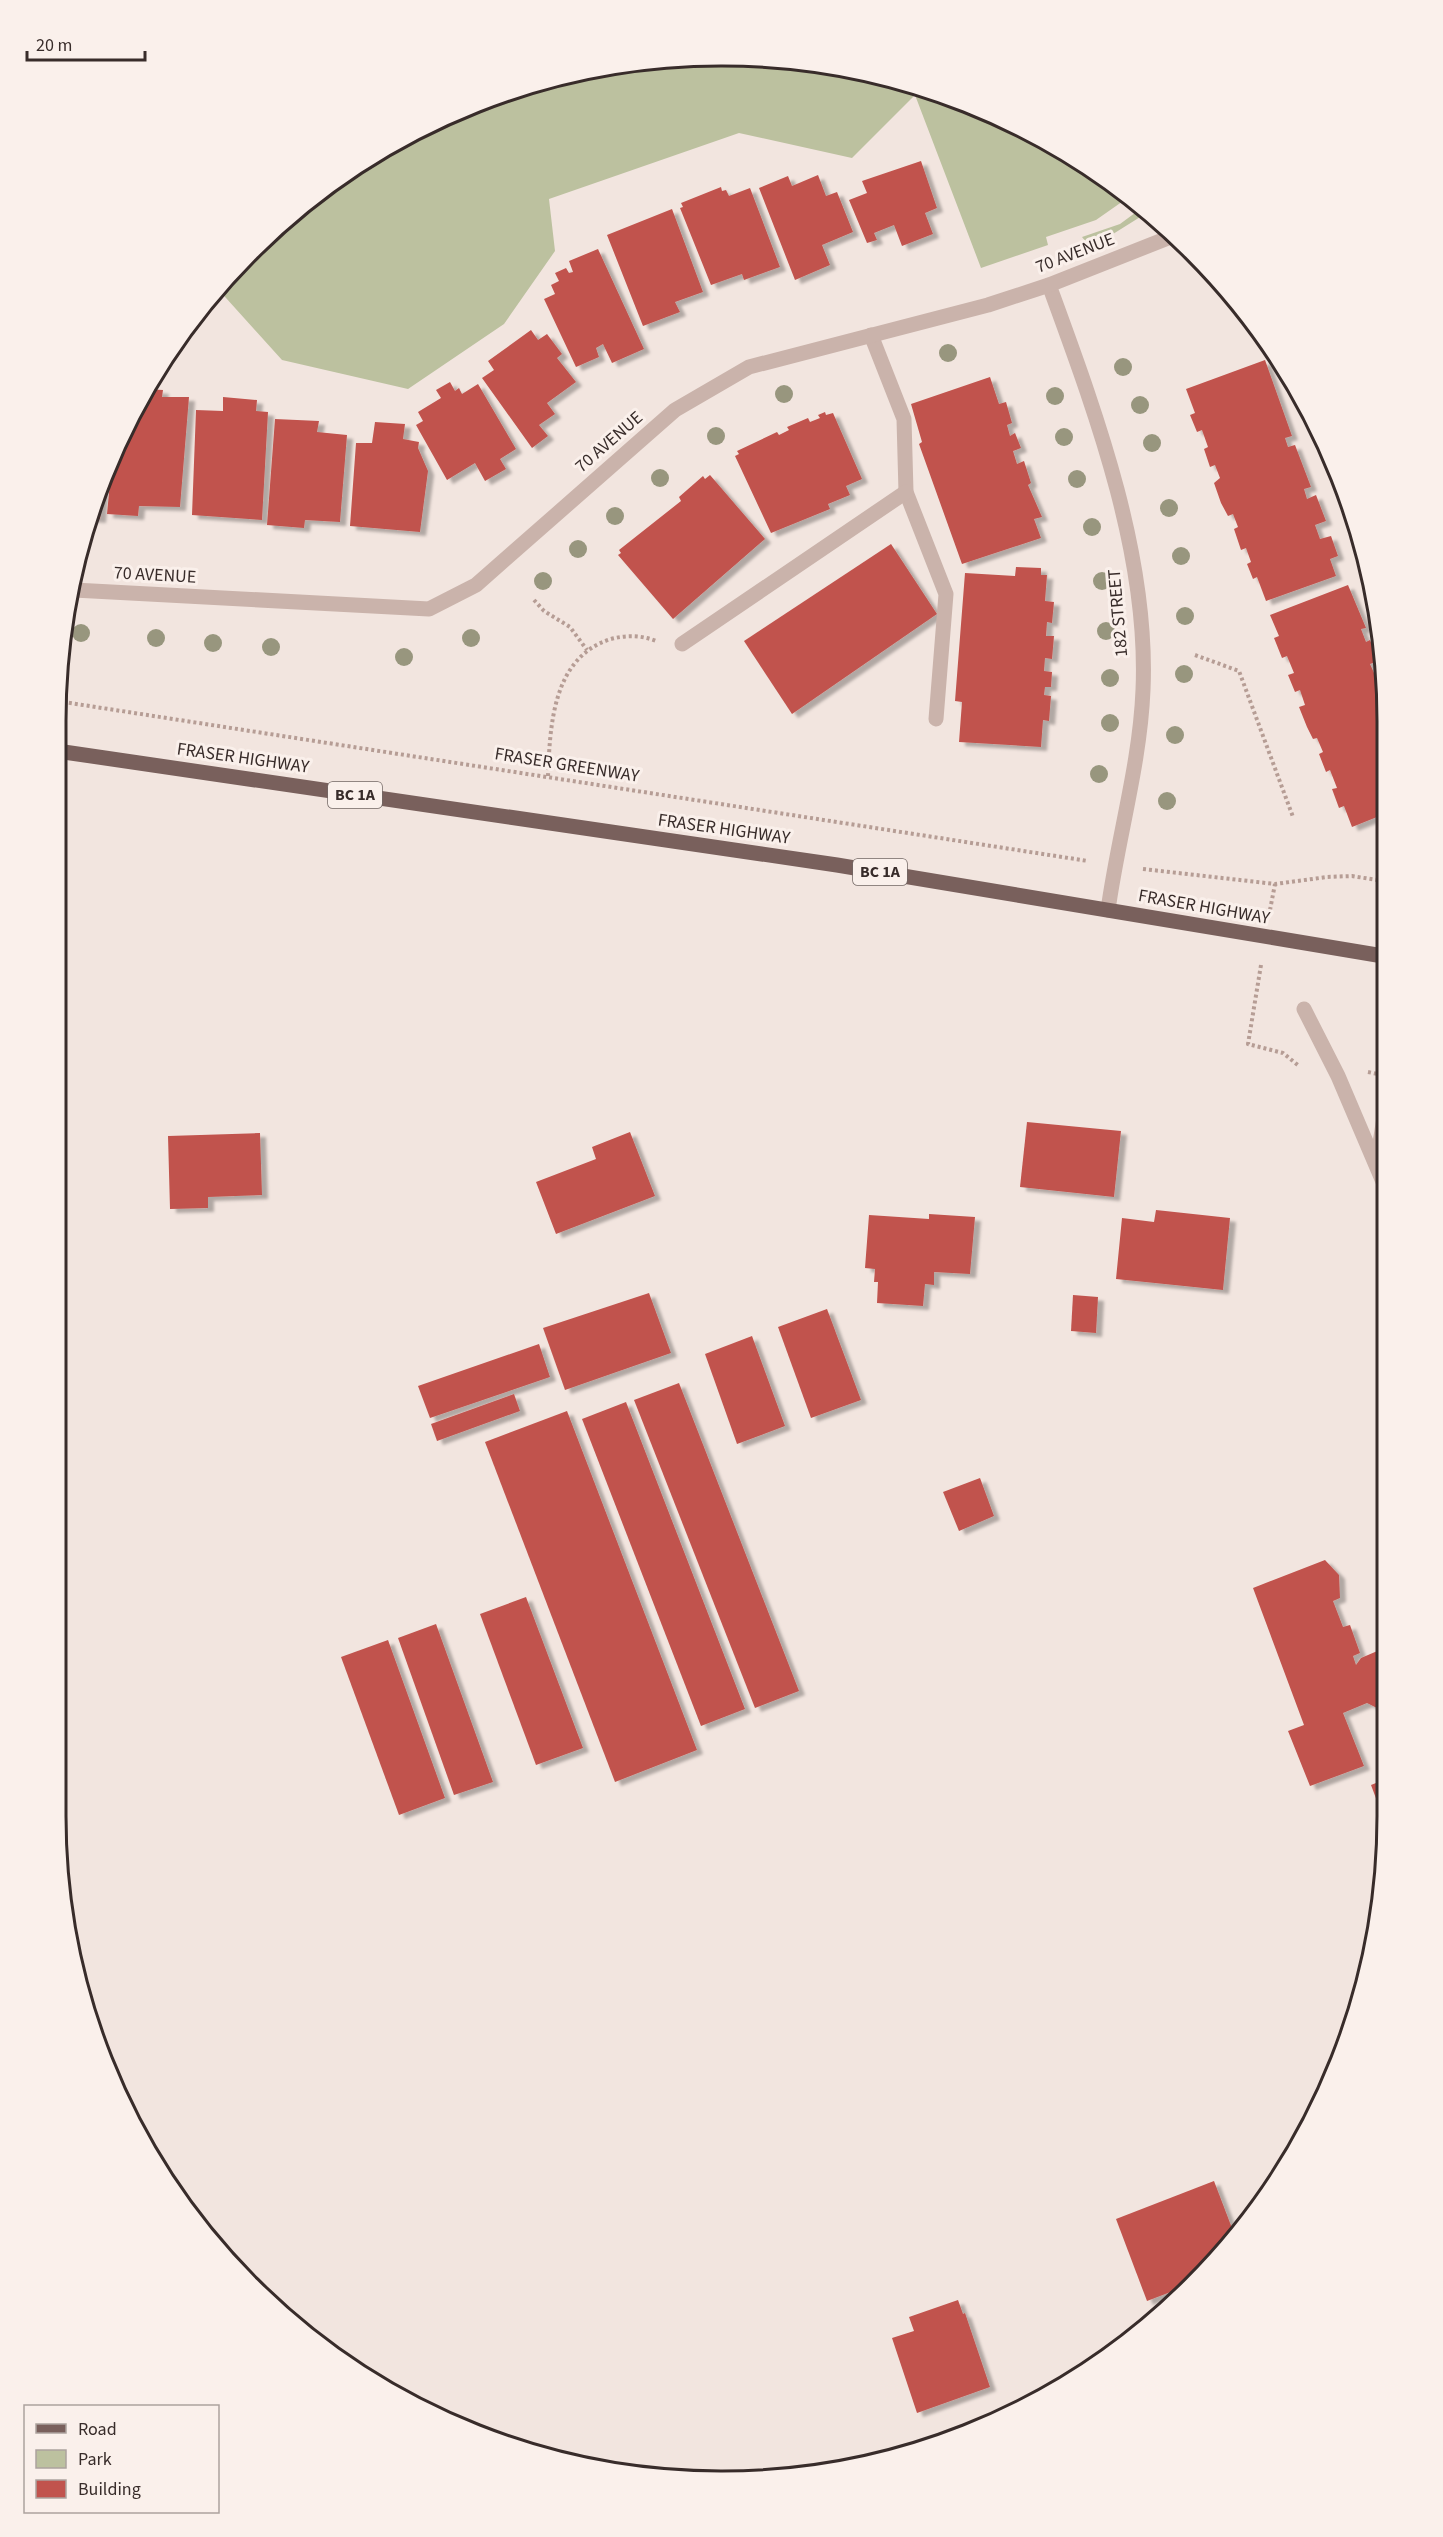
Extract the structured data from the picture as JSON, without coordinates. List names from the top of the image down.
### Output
{
  "streets": {
    "main road": ["FRASER HIGHWAY", "BC 1A"],
    "street": ["70 AVENUE", "182 STREET"],
    "path": ["FRASER GREENWAY"]
  },
  "crossings": [
    ["70 AVENUE", "182 STREET"],
    ["182 STREET", "FRASER HIGHWAY"]
  ],
  "legend": ["Road", "Park", "Building"],
  "scale_bar": "20 m"
}
